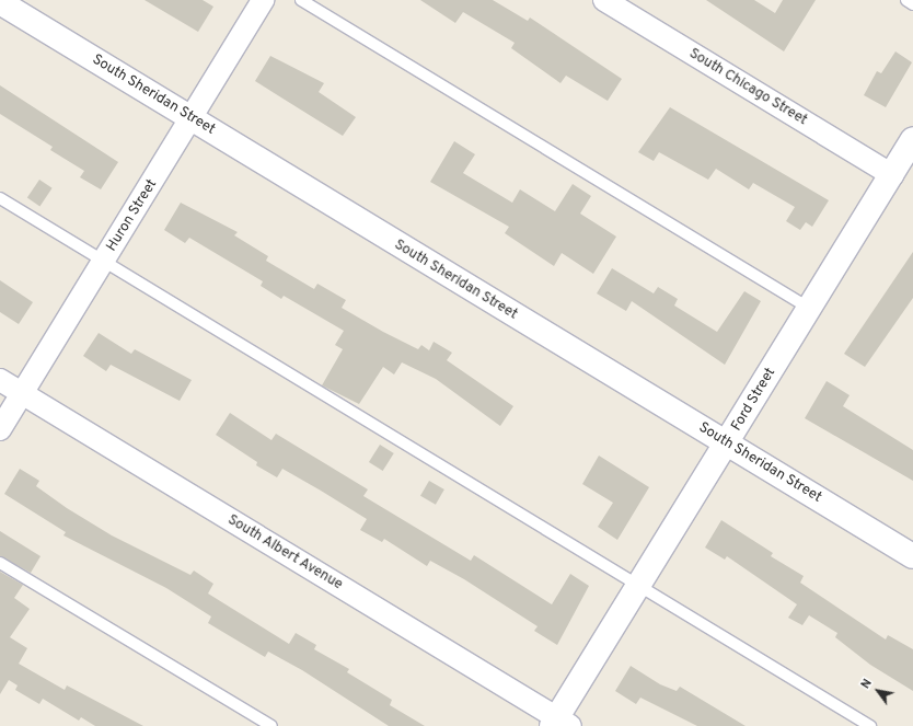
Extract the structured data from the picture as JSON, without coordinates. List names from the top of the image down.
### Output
{
  "streets": {
    "street": [
      "South Chicago Street",
      "South Sheridan Street",
      "Huron Street",
      "Ford Street",
      "South Albert Avenue"
    ]
  },
  "crossings": [
    ["South Chicago Street", "Ford Street"],
    ["South Sheridan Street", "Huron Street"],
    ["South Sheridan Street", "Ford Street"],
    ["Huron Street", "South Albert Avenue"],
    ["Ford Street", "South Albert Avenue"]
  ],
  "north": "top left"
}
